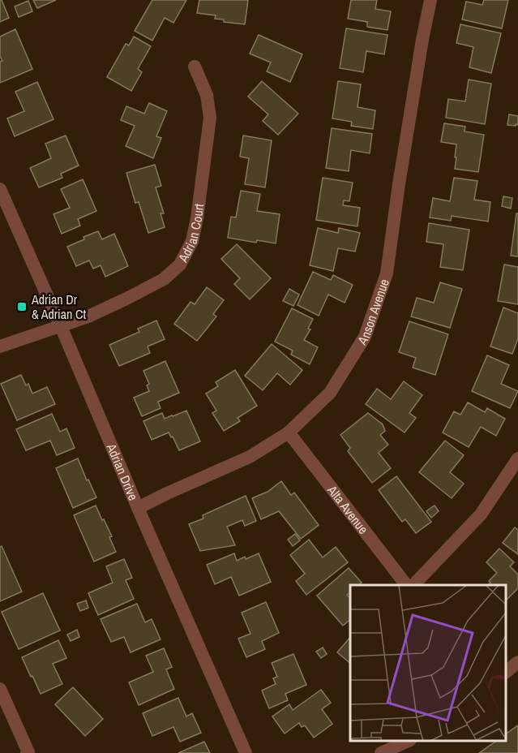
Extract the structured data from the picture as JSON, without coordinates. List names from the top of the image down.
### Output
{
  "streets": {
    "street": [
      "Adrian Court",
      "Anson Avenue",
      "Adrian Drive",
      "Alta Avenue"
    ]
  },
  "crossings": [
    ["Adrian Court", "Adrian Drive"],
    ["Anson Avenue", "Adrian Drive"],
    ["Anson Avenue", "Alta Avenue"]
  ],
  "places": {
    "transit": ["Adrian Dr & Adrian Ct"]
  }
}
